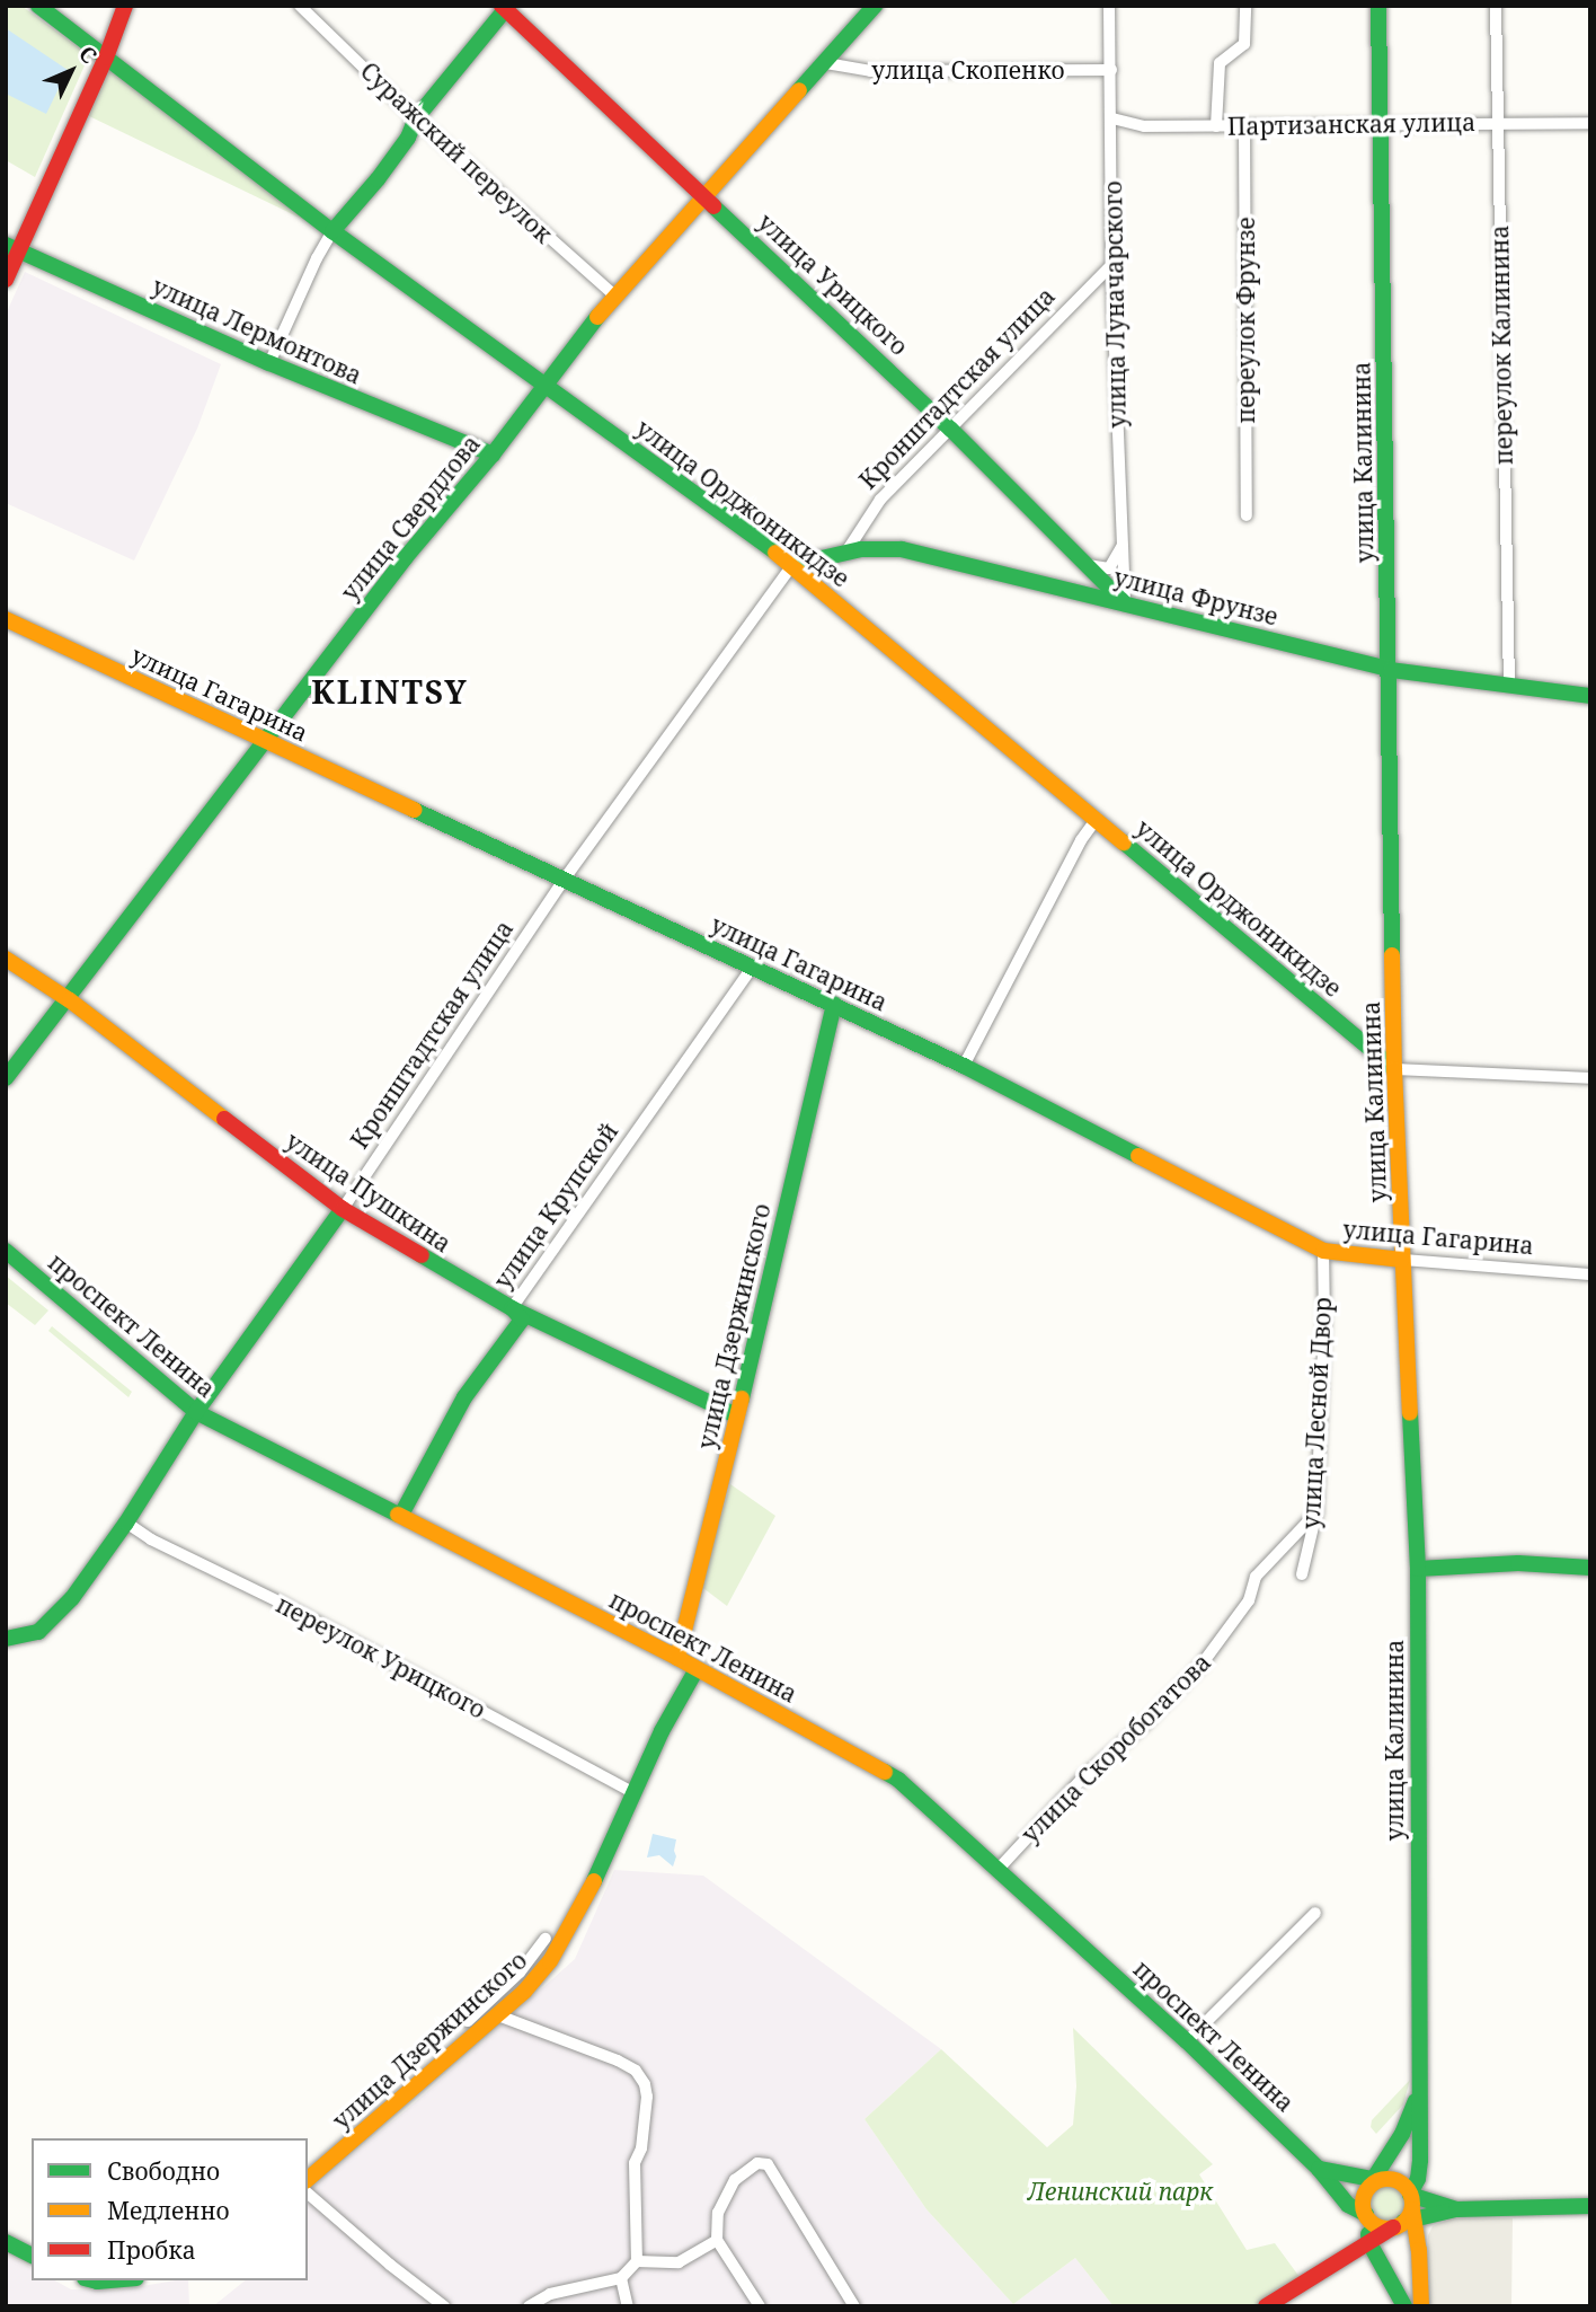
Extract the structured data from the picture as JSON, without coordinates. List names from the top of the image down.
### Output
{
  "streets": {
    "main road": [
      "улица Урицкого",
      "улица Лермонтова",
      "Кронштадтская улица",
      "улица Калинина",
      "улица Орджоникидзе",
      "улица Свердлова",
      "улица Фрунзе",
      "улица Гагарина",
      "улица Пушкина",
      "улица Крупской",
      "проспект Ленина",
      "улица Дзержинского"
    ],
    "street": [
      "улица Скопенко",
      "Партизанская улица",
      "Суражский переулок",
      "улица Луначарского",
      "переулок Фрунзе",
      "переулок Калинина",
      "улица Лесной Двор",
      "переулок Урицкого",
      "улица Скоробогатова"
    ]
  },
  "crossings": [
    ["улица Скопенко", "улица Луначарского"],
    ["улица Скопенко", "улица Свердлова"],
    ["Партизанская улица", "улица Луначарского"],
    ["Партизанская улица", "переулок Фрунзе"],
    ["Партизанская улица", "переулок Калинина"],
    ["Партизанская улица", "улица Калинина"],
    ["Суражский переулок", "улица Свердлова"],
    ["улица Урицкого", "улица Луначарского"],
    ["улица Урицкого", "Кронштадтская улица"],
    ["улица Урицкого", "улица Свердлова"],
    ["улица Урицкого", "улица Фрунзе"],
    ["улица Луначарского", "Кронштадтская улица"],
    ["улица Луначарского", "улица Фрунзе"],
    ["улица Лермонтова", "улица Свердлова"],
    ["переулок Калинина", "улица Фрунзе"],
    ["Кронштадтская улица", "улица Орджоникидзе"],
    ["Кронштадтская улица", "улица Фрунзе"],
    ["Кронштадтская улица", "улица Гагарина"],
    ["Кронштадтская улица", "улица Пушкина"],
    ["Кронштадтская улица", "проспект Ленина"],
    ["Кронштадтская улица", "переулок Урицкого"],
    ["улица Калинина", "улица Орджоникидзе"],
    ["улица Калинина", "улица Фрунзе"],
    ["улица Калинина", "улица Гагарина"],
    ["улица Орджоникидзе", "улица Свердлова"],
    ["улица Орджоникидзе", "улица Фрунзе"],
    ["улица Свердлова", "улица Гагарина"],
    ["улица Свердлова", "улица Пушкина"],
    ["улица Гагарина", "улица Крупской"],
    ["улица Гагарина", "улица Дзержинского"],
    ["улица Гагарина", "улица Лесной Двор"],
    ["улица Пушкина", "улица Крупской"],
    ["улица Пушкина", "улица Дзержинского"],
    ["улица Крупской", "проспект Ленина"],
    ["проспект Ленина", "улица Дзержинского"],
    ["проспект Ленина", "улица Скоробогатова"],
    ["улица Дзержинского", "переулок Урицкого"],
    ["улица Лесной Двор", "улица Скоробогатова"]
  ],
  "districts": ["KLINTSY"],
  "parks": ["Ленинский парк"],
  "legend": ["Свободно", "Медленно", "Пробка"],
  "north": "top right"
}
